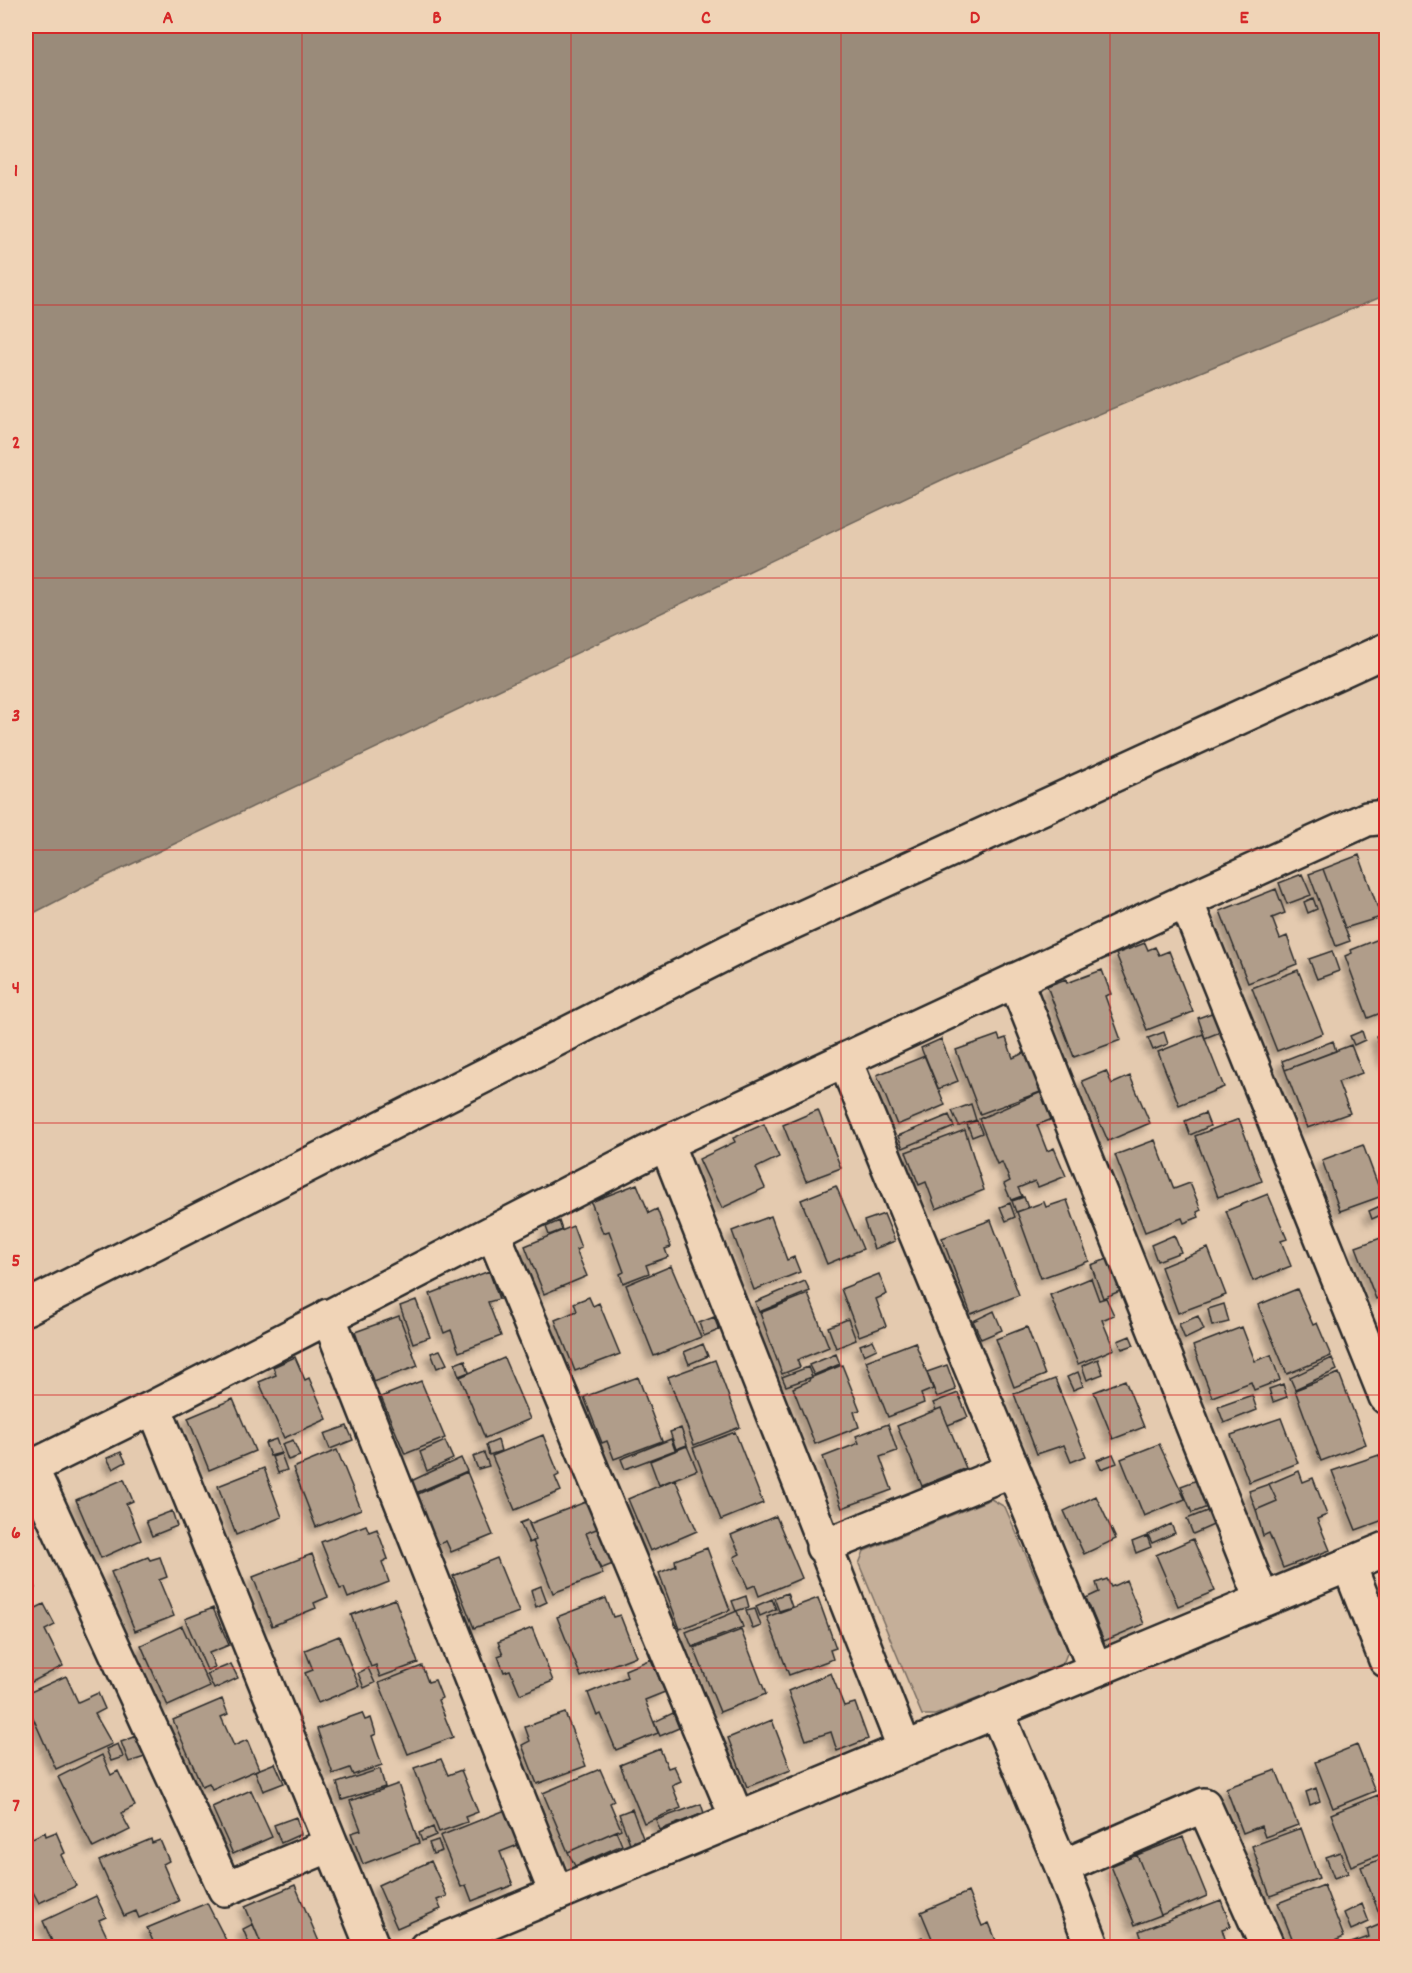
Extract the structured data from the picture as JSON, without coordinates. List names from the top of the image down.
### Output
{
  "grid": {
    "columns": [
      "A",
      "B",
      "C",
      "D",
      "E"
    ],
    "rows": [
      "1",
      "2",
      "3",
      "4",
      "5",
      "6",
      "7"
    ]
  }
}
